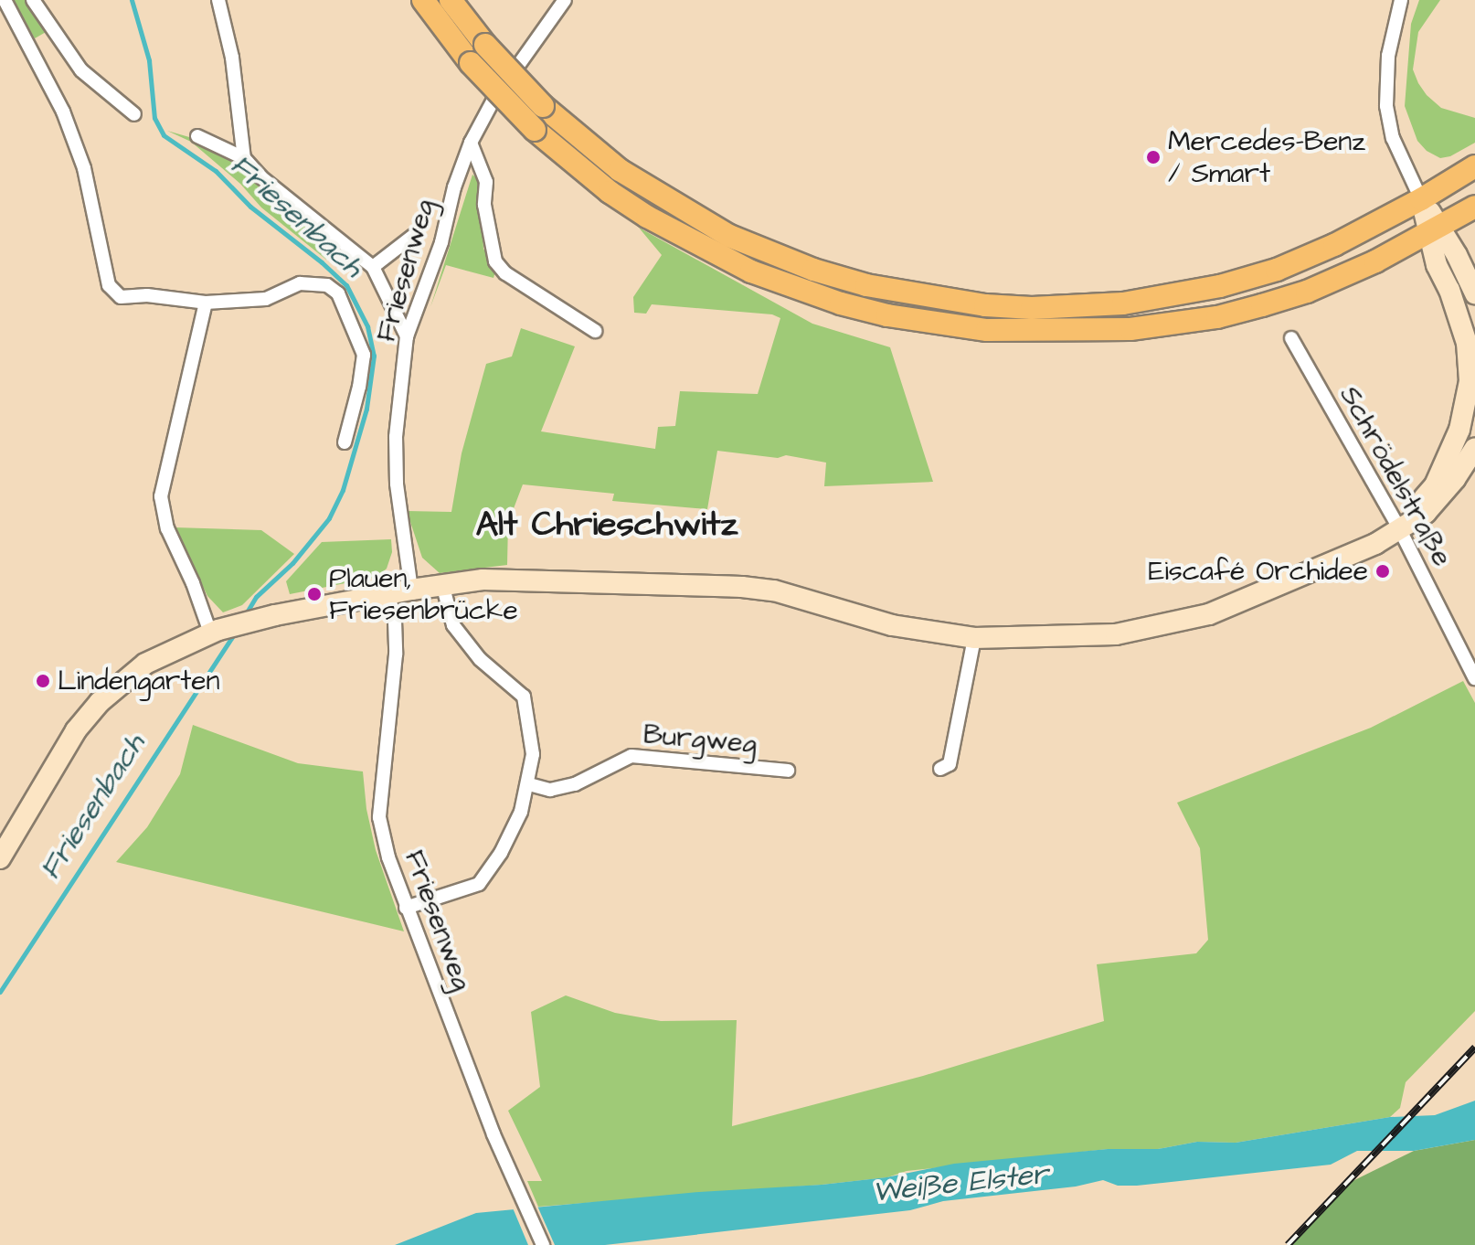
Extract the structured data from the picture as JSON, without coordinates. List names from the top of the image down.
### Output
{
  "streets": {
    "street": ["Friesenweg", "Schrödelstraße", "Burgweg"]
  },
  "districts": ["Alt Chrieschwitz"],
  "water": ["Friesenbach", "Weiße Elster"],
  "places": [
    "Mercedes-Benz / Smart",
    "Eiscafé Orchidee",
    "Plauen, Friesenbrücke",
    "Lindengarten"
  ]
}
